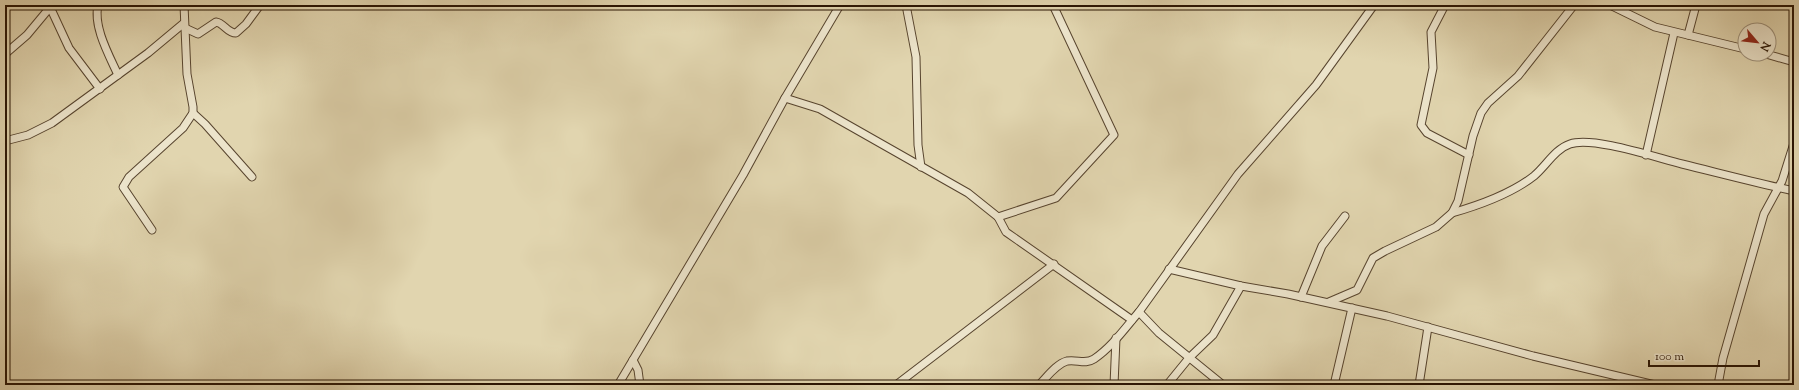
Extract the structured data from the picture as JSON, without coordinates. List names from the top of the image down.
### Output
{
  "scale_bar": "100 m",
  "north": "bottom right"
}
